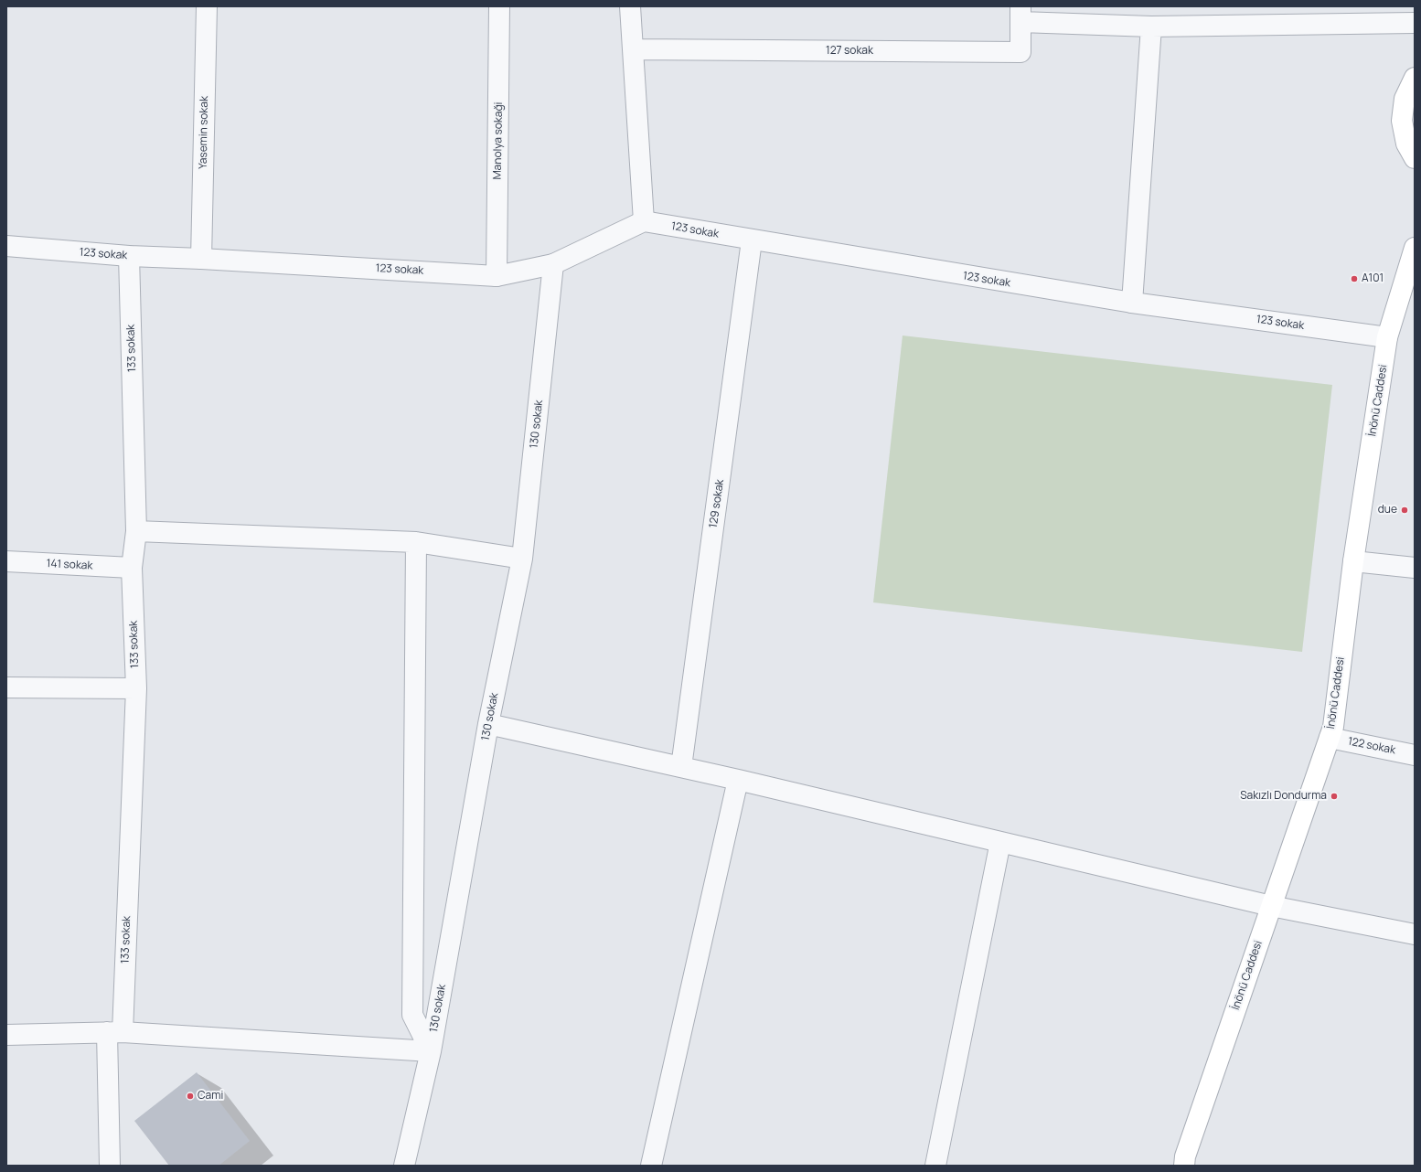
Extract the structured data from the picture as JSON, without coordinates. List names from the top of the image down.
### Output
{
  "streets": {
    "main road": ["İnönü Caddesi"],
    "street": [
      "127 sokak",
      "Yasemin sokak",
      "Manolya sokaği",
      "123 sokak",
      "133 sokak",
      "130 sokak",
      "129 sokak",
      "141 sokak",
      "122 sokak"
    ]
  },
  "crossings": [
    ["Yasemin sokak", "123 sokak"],
    ["Manolya sokaği", "123 sokak"],
    ["123 sokak", "133 sokak"],
    ["123 sokak", "İnönü Caddesi"],
    ["123 sokak", "130 sokak"],
    ["123 sokak", "129 sokak"],
    ["133 sokak", "141 sokak"],
    ["İnönü Caddesi", "122 sokak"]
  ],
  "places": [
    "A101",
    "due",
    "Sakızlı Dondurma",
    "Cami"
  ]
}
